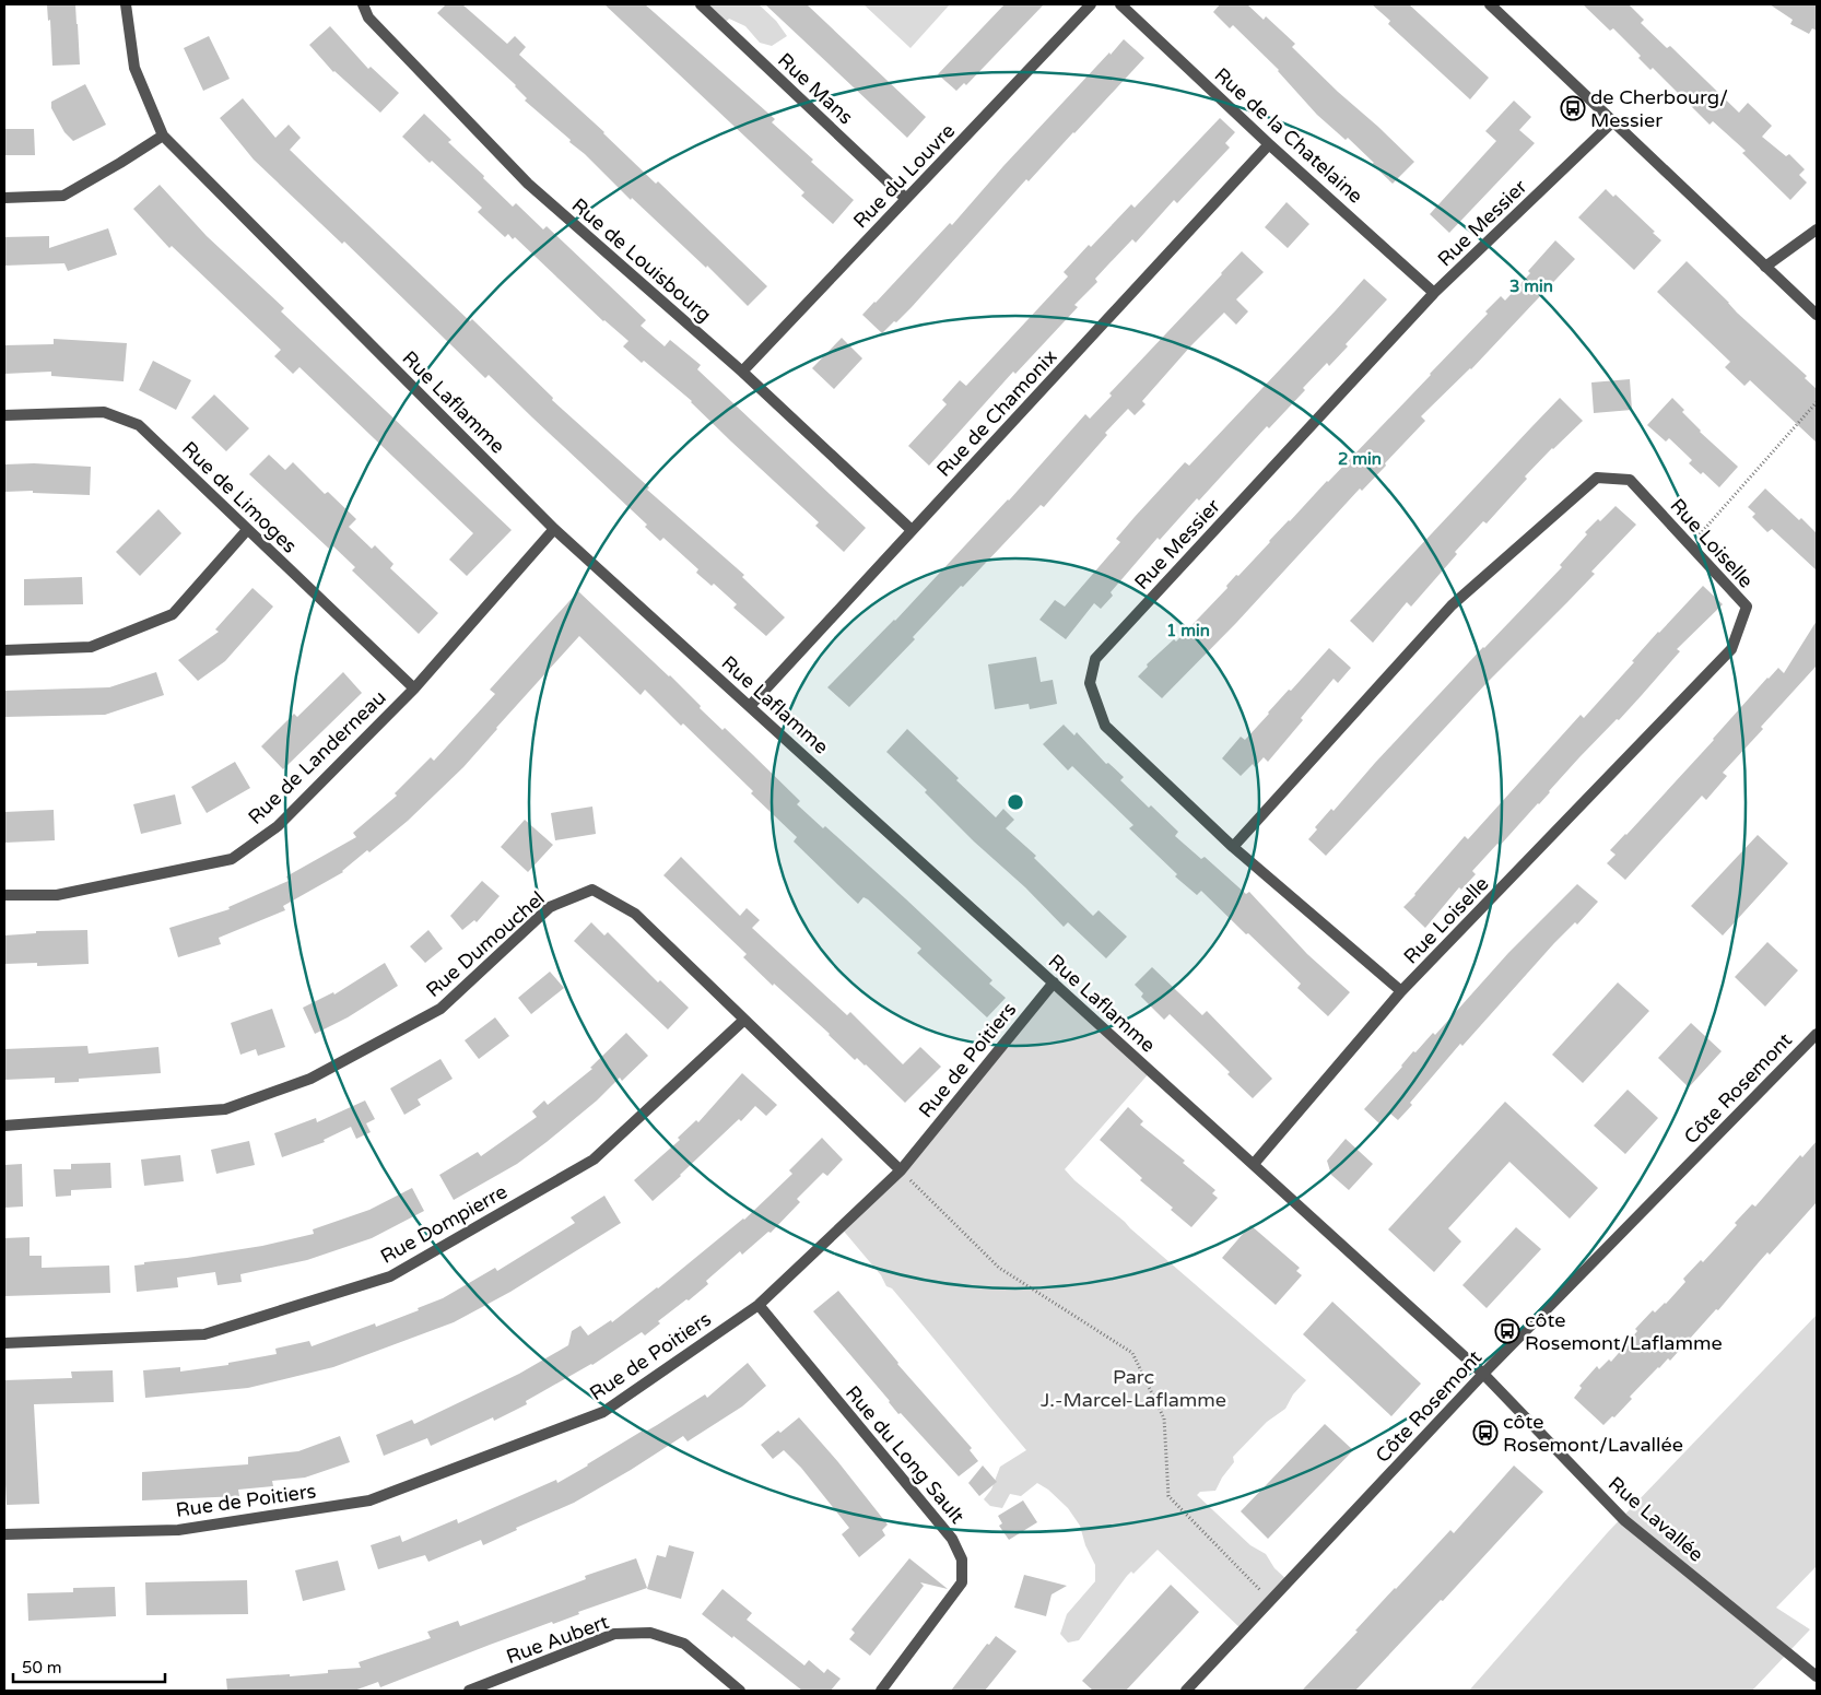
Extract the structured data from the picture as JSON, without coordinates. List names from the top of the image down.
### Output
{
  "streets": {
    "street": [
      "Rue Mans",
      "Rue de la Chatelaine",
      "Rue du Louvre",
      "Rue Messier",
      "Rue de Louisbourg",
      "Rue Laflamme",
      "Rue de Chamonix",
      "Rue de Limoges",
      "Rue Loiselle",
      "Rue de Landerneau",
      "Rue Dumouchel",
      "Rue de Poitiers",
      "Côte Rosemont",
      "Rue Dompierre",
      "Rue du Long Sault",
      "Rue Lavallée",
      "Rue Aubert"
    ]
  },
  "crossings": [
    ["Rue Mans", "Rue du Louvre"],
    ["Rue de la Chatelaine", "Rue Messier"],
    ["Rue de la Chatelaine", "Rue de Chamonix"],
    ["Rue du Louvre", "Rue de Louisbourg"],
    ["Rue Messier", "Rue Loiselle"],
    ["Rue de Louisbourg", "Rue de Chamonix"],
    ["Rue Laflamme", "Rue de Chamonix"],
    ["Rue Laflamme", "Rue Loiselle"],
    ["Rue Laflamme", "Rue de Landerneau"],
    ["Rue Laflamme", "Rue de Poitiers"],
    ["Rue Laflamme", "Côte Rosemont"],
    ["Rue Laflamme", "Rue Lavallée"],
    ["Rue de Limoges", "Rue de Landerneau"],
    ["Rue Dumouchel", "Rue de Poitiers"],
    ["Rue Dumouchel", "Rue Dompierre"],
    ["Rue de Poitiers", "Rue du Long Sault"],
    ["Côte Rosemont", "Rue Lavallée"]
  ],
  "parks": ["Parc J.-Marcel-Laflamme"],
  "places": {
    "bus stop": ["de Cherbourg/ Messier", "côte Rosemont/Laflamme", "côte Rosemont/Lavallée"]
  },
  "scale_bar": "50 m",
  "rings": ["3 min", "2 min", "1 min"]
}
